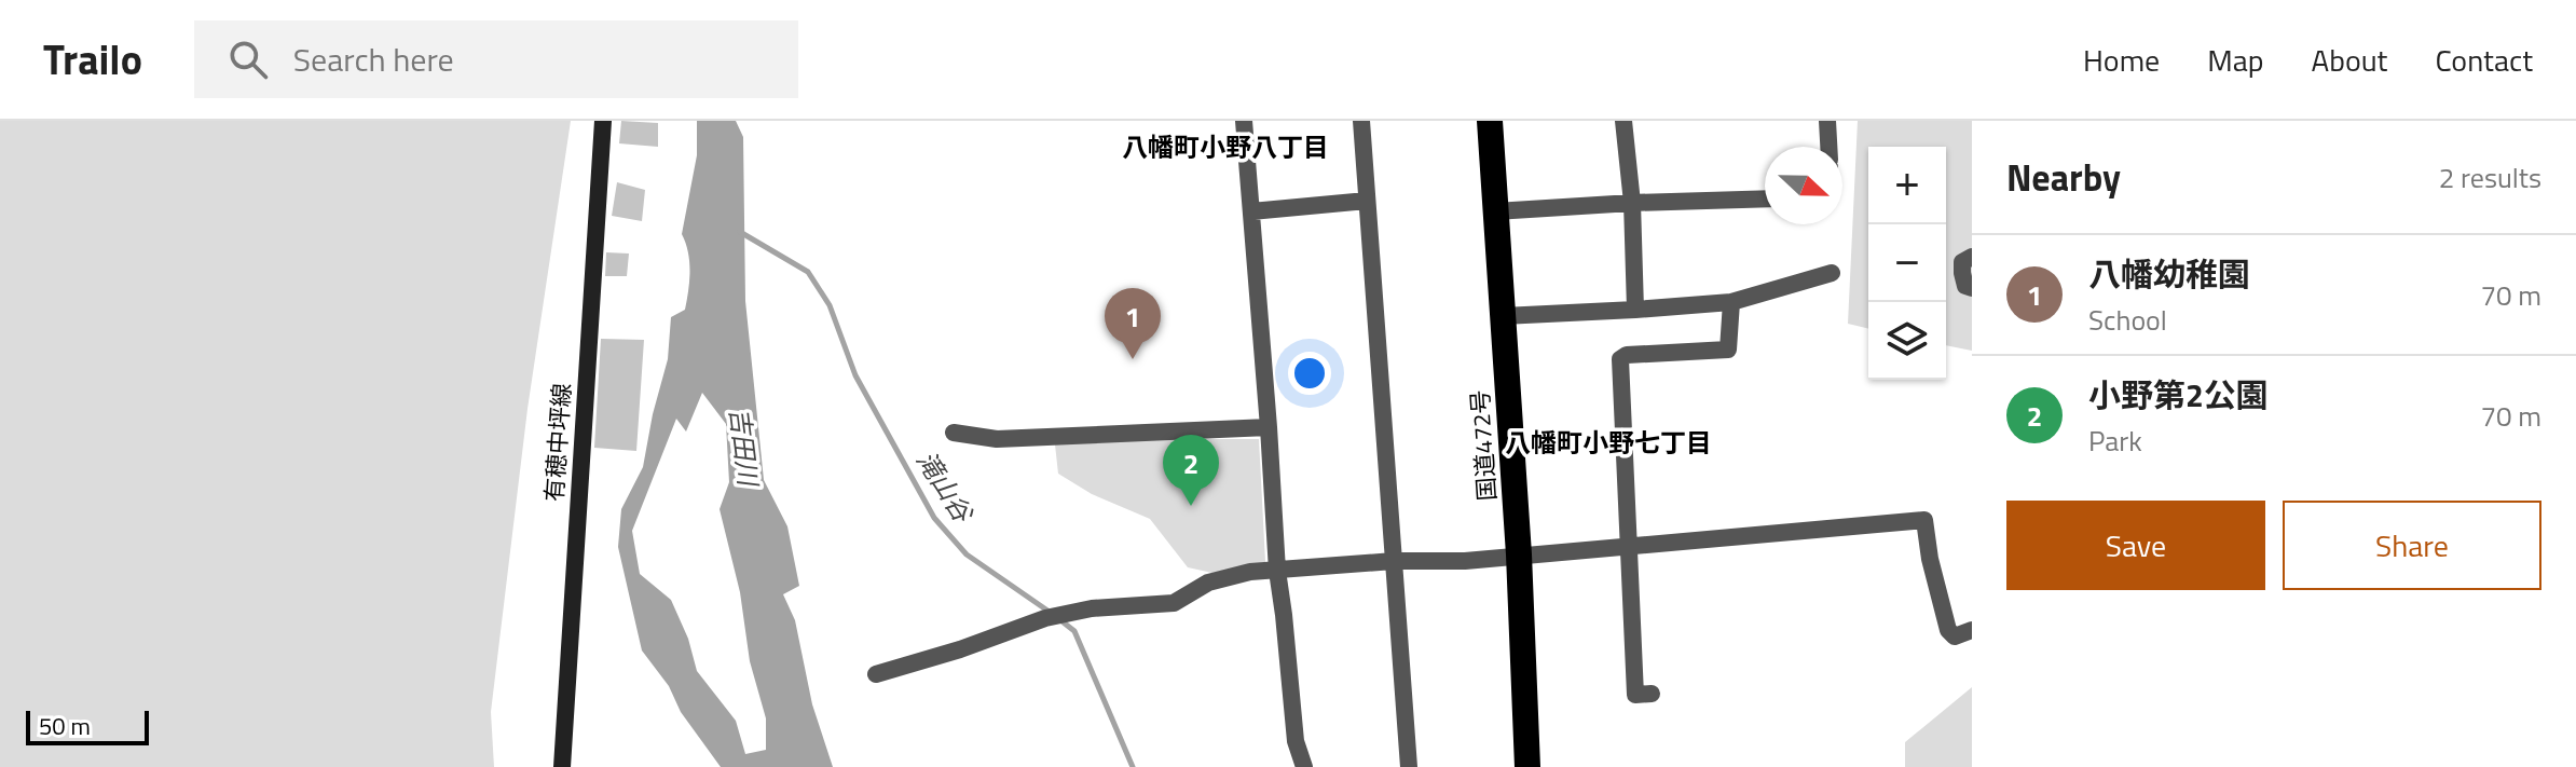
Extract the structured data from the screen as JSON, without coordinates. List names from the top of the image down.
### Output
{
  "streets": {
    "highway": ["国道472号"],
    "main road": ["有穂中坪線"]
  },
  "districts": ["八幡町小野八丁目", "八幡町小野七丁目"],
  "water": ["吉田川", "滝山谷"],
  "scale_bar": "50 m",
  "north": "right",
  "page": {
    "header": "Trailo",
    "search": "Search here",
    "nav": [
      "Home",
      "Map",
      "About",
      "Contact"
    ],
    "heading": ["Nearby", "2 results"],
    "map_buttons": ["+", "−"],
    "list": [
      {
        "mark": "1",
        "name": "八幡幼稚園",
        "note": "School",
        "value": "70 m"
      },
      {
        "mark": "2",
        "name": "小野第2公園",
        "note": "Park",
        "value": "70 m"
      }
    ],
    "pins": ["1", "2"],
    "buttons": ["Save", "Share"],
    "scale": "50 m"
  }
}
